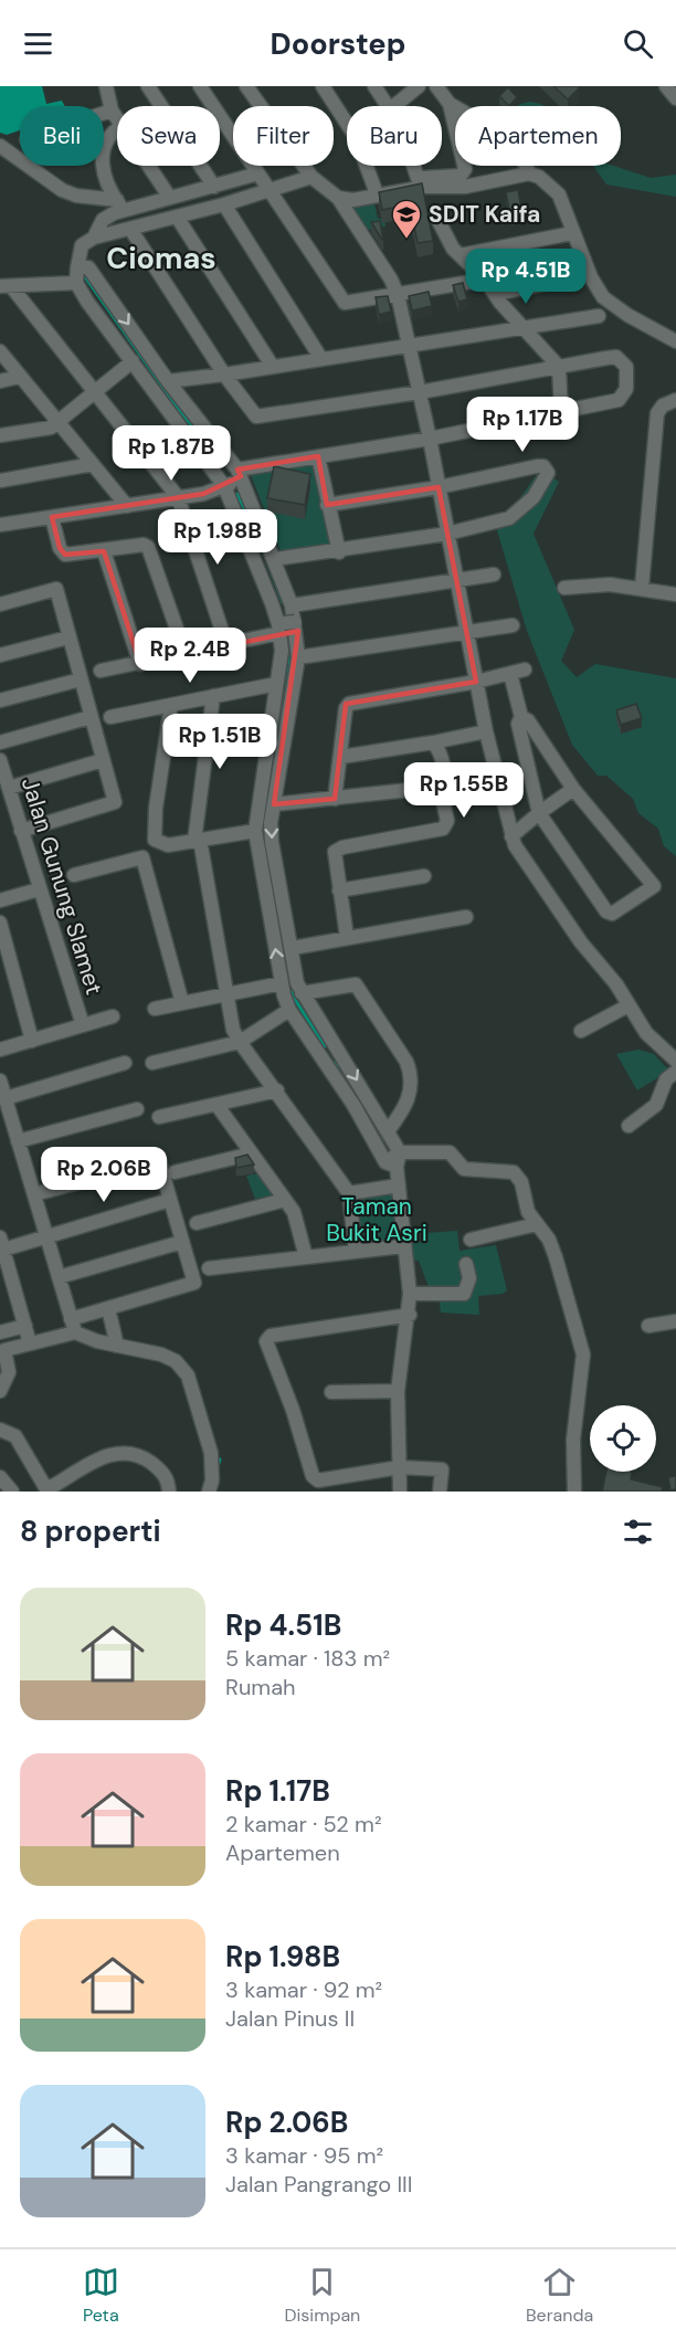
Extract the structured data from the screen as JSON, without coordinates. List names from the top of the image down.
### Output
{
  "streets": {
    "street": ["Jalan Gunung Slamet"]
  },
  "districts": ["Ciomas"],
  "parks": ["Taman Bukit Asri"],
  "places": {
    "school or university": ["SDIT Kaifa"]
  },
  "page": {
    "header": "Doorstep",
    "chip": [
      "Beli",
      "Sewa",
      "Filter",
      "Baru",
      "Apartemen"
    ],
    "price": [
      "Rp 4.51B",
      "Rp 1.17B",
      "Rp 1.87B",
      "Rp 1.98B",
      "Rp 2.4B",
      "Rp 1.51B",
      "Rp 1.55B",
      "Rp 2.06B"
    ],
    "heading": "8 properti",
    "list": [
      {
        "name": "Rp 4.51B",
        "note": "5 kamar · 183 m² · Rumah"
      },
      {
        "name": "Rp 1.17B",
        "note": "2 kamar · 52 m² · Apartemen"
      },
      {
        "name": "Rp 1.98B",
        "note": "3 kamar · 92 m² · Jalan Pinus II"
      },
      {
        "name": "Rp 2.06B",
        "note": "3 kamar · 95 m² · Jalan Pangrango III"
      }
    ],
    "tabs": ["Peta", "Disimpan", "Beranda"]
  }
}
